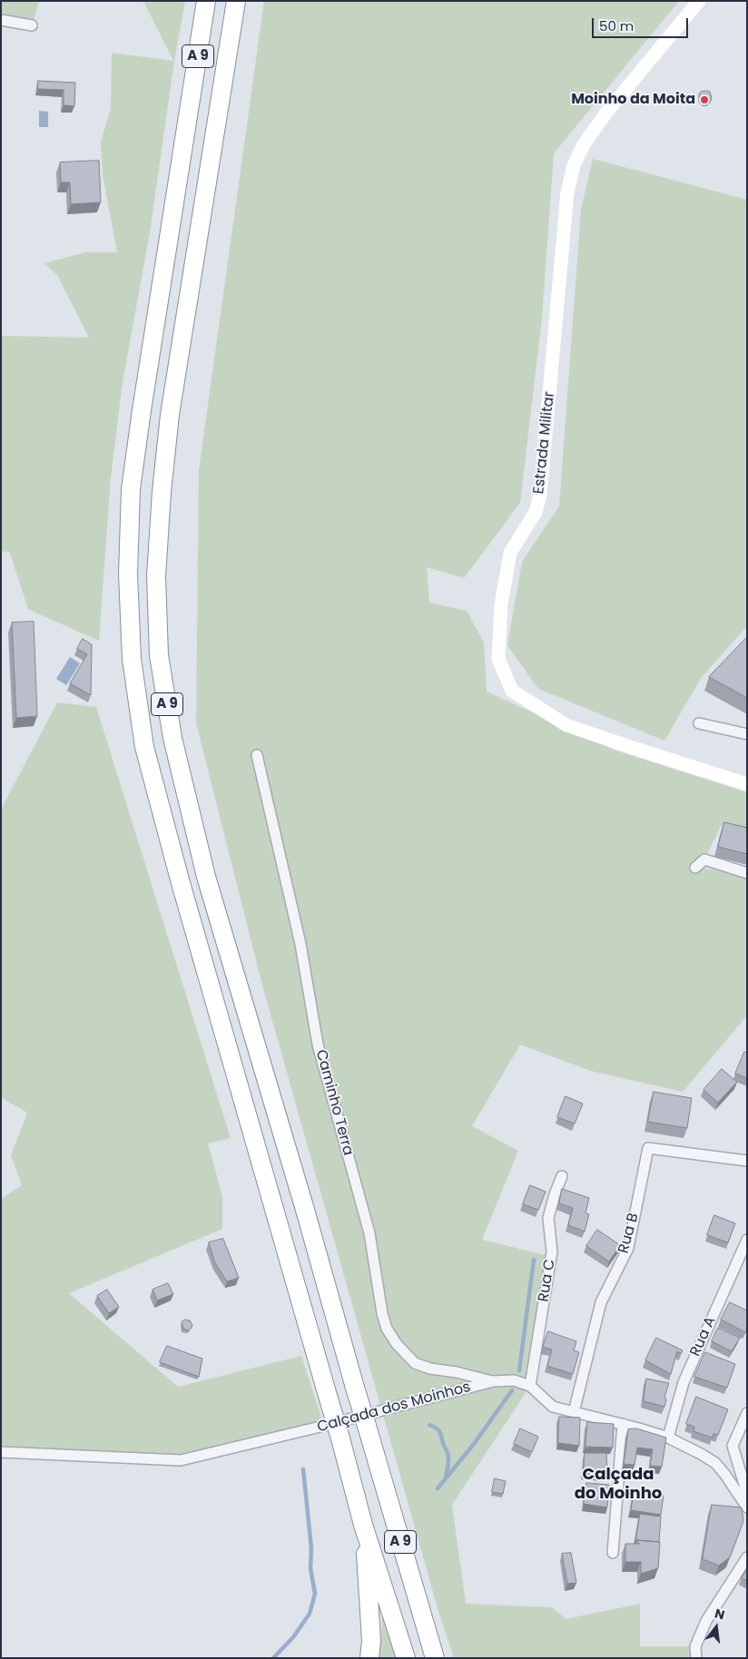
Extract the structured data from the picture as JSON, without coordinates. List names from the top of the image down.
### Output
{
  "streets": {
    "highway": ["A 9"],
    "street": [
      "Estrada Militar",
      "Caminho Terra",
      "Rua B",
      "Rua C",
      "Rua A",
      "Calçada dos Moinhos"
    ]
  },
  "crossings": [
    ["Caminho Terra", "Calçada dos Moinhos"],
    ["Rua B", "Calçada dos Moinhos"],
    ["Rua C", "Calçada dos Moinhos"],
    ["Rua A", "Calçada dos Moinhos"]
  ],
  "districts": ["Calçada do Moinho"],
  "places": ["Moinho da Moita"],
  "scale_bar": "50 m",
  "north": "top"
}
